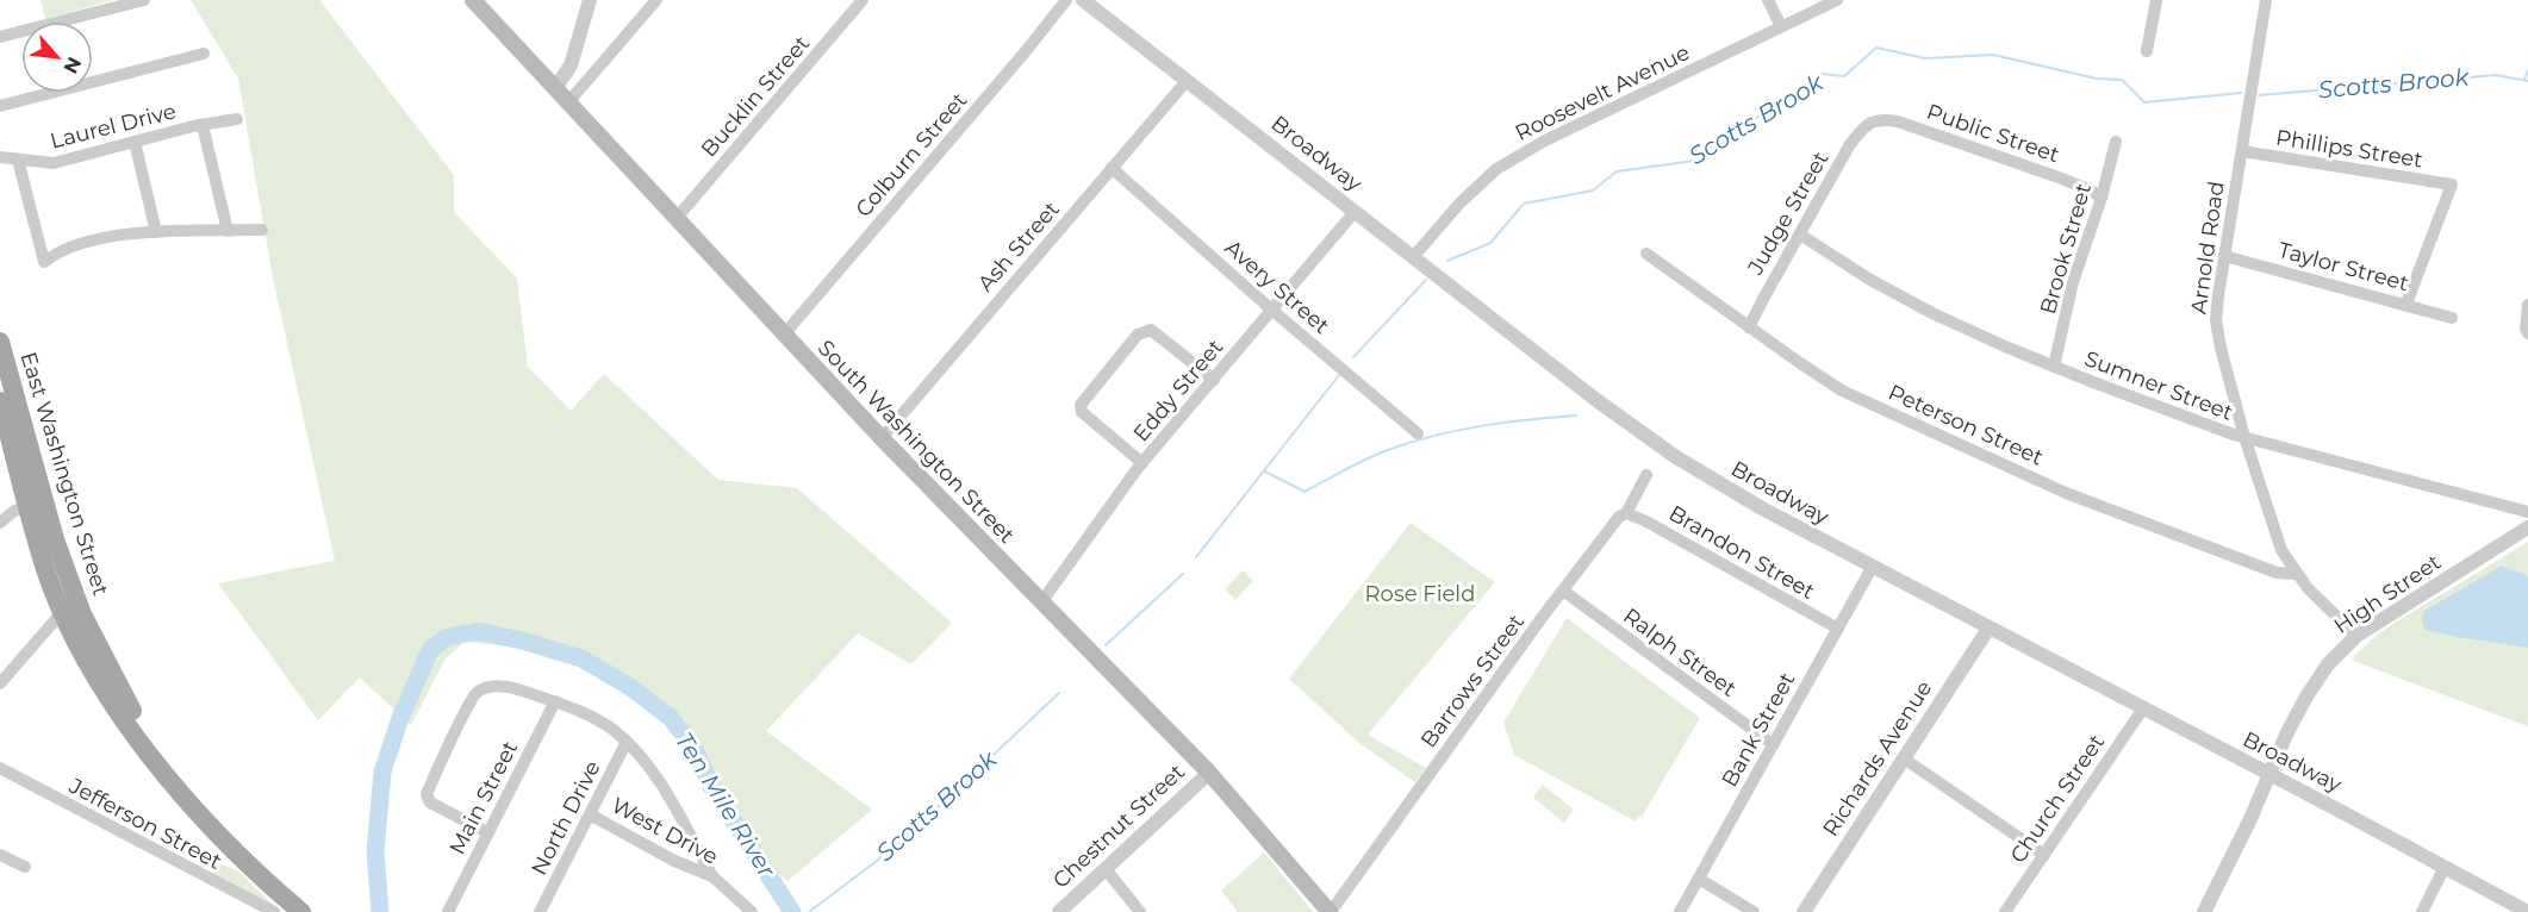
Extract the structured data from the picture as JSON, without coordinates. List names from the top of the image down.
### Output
{
  "streets": {
    "main road": ["South Washington Street", "East Washington Street"],
    "street": [
      "Roosevelt Avenue",
      "Bucklin Street",
      "Laurel Drive",
      "Public Street",
      "Phillips Street",
      "Broadway",
      "Colburn Street",
      "Judge Street",
      "Ash Street",
      "Arnold Road",
      "Brook Street",
      "Taylor Street",
      "Avery Street",
      "Sumner Street",
      "Eddy Street",
      "Peterson Street",
      "Brandon Street",
      "High Street",
      "Ralph Street",
      "Barrows Street",
      "Bank Street",
      "Richards Avenue",
      "Main Street",
      "Church Street",
      "North Drive",
      "Jefferson Street",
      "Chestnut Street",
      "West Drive"
    ]
  },
  "crossings": [
    ["Roosevelt Avenue", "Broadway"],
    ["Bucklin Street", "South Washington Street"],
    ["Public Street", "Judge Street"],
    ["Public Street", "Brook Street"],
    ["Phillips Street", "Arnold Road"],
    ["Phillips Street", "Taylor Street"],
    ["Broadway", "Ash Street"],
    ["Broadway", "Eddy Street"],
    ["Broadway", "High Street"],
    ["Broadway", "Bank Street"],
    ["Broadway", "Richards Avenue"],
    ["Broadway", "Church Street"],
    ["Colburn Street", "South Washington Street"],
    ["Judge Street", "Sumner Street"],
    ["Judge Street", "Peterson Street"],
    ["Ash Street", "Avery Street"],
    ["Ash Street", "South Washington Street"],
    ["Arnold Road", "Taylor Street"],
    ["Arnold Road", "Sumner Street"],
    ["Arnold Road", "Peterson Street"],
    ["Arnold Road", "High Street"],
    ["Brook Street", "Sumner Street"],
    ["Avery Street", "Eddy Street"],
    ["Eddy Street", "South Washington Street"],
    ["South Washington Street", "Barrows Street"],
    ["South Washington Street", "Chestnut Street"],
    ["Brandon Street", "Barrows Street"],
    ["Brandon Street", "Bank Street"],
    ["Ralph Street", "Barrows Street"],
    ["Ralph Street", "Bank Street"],
    ["North Drive", "West Drive"]
  ],
  "water": ["Scotts Brook", "Ten Mile River"],
  "parks": ["Rose Field"],
  "north": "bottom right"
}
